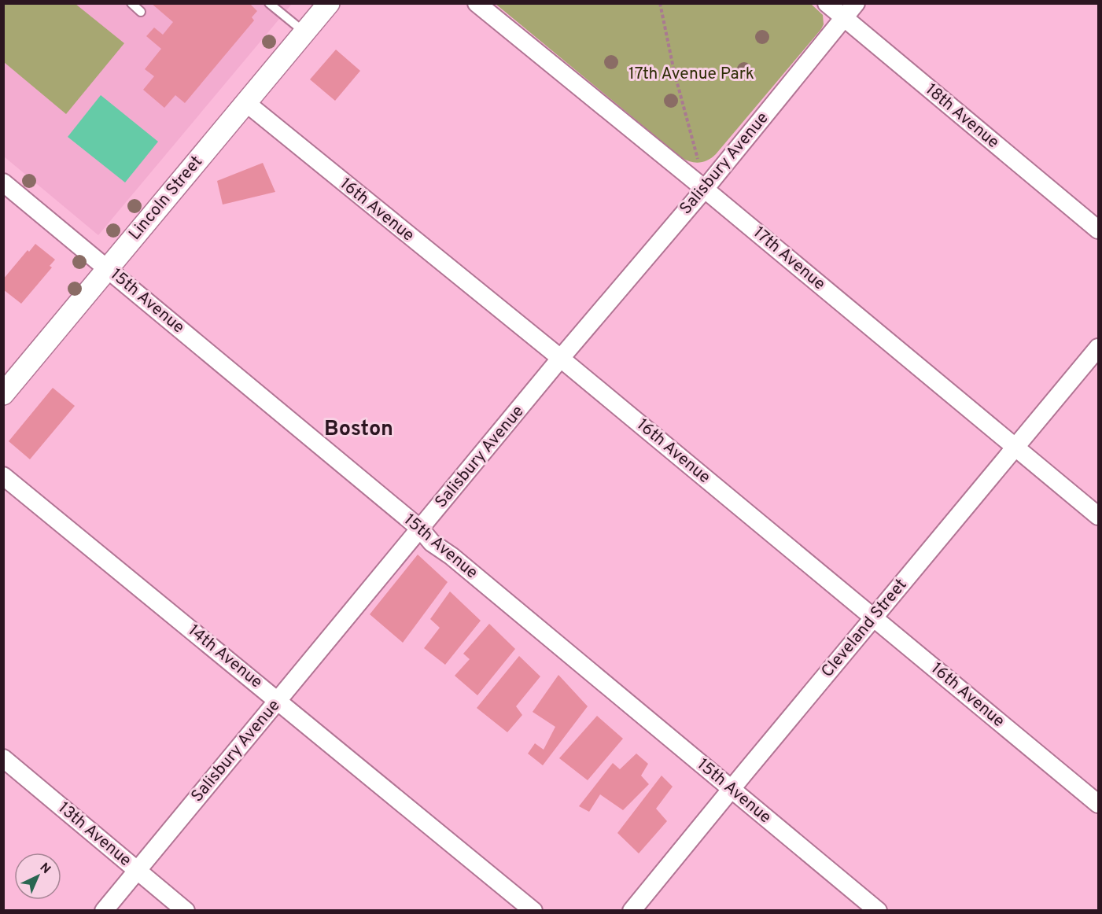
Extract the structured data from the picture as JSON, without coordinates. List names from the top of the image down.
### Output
{
  "streets": {
    "street": [
      "18th Avenue",
      "Salisbury Avenue",
      "Lincoln Street",
      "16th Avenue",
      "17th Avenue",
      "15th Avenue",
      "Cleveland Street",
      "14th Avenue",
      "13th Avenue"
    ]
  },
  "crossings": [
    ["18th Avenue", "Salisbury Avenue"],
    ["Salisbury Avenue", "16th Avenue"],
    ["Salisbury Avenue", "17th Avenue"],
    ["Salisbury Avenue", "15th Avenue"],
    ["Salisbury Avenue", "14th Avenue"],
    ["Salisbury Avenue", "13th Avenue"],
    ["Lincoln Street", "16th Avenue"],
    ["Lincoln Street", "15th Avenue"],
    ["16th Avenue", "Cleveland Street"],
    ["17th Avenue", "Cleveland Street"],
    ["15th Avenue", "Cleveland Street"]
  ],
  "districts": ["Boston"],
  "parks": ["17th Avenue Park"],
  "north": "top right"
}
